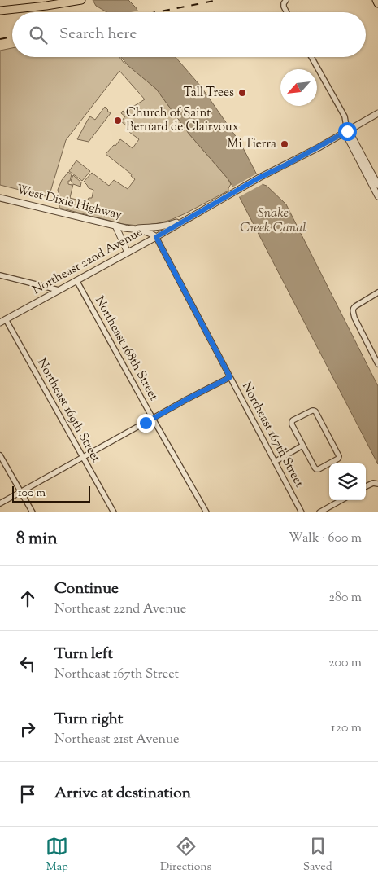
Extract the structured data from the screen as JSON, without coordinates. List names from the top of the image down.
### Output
{
  "streets": {
    "street": [
      "West Dixie Highway",
      "Northeast 22nd Avenue",
      "Northeast 168th Street",
      "Northeast 169th Street",
      "Northeast 167th Street"
    ]
  },
  "crossings": [
    ["West Dixie Highway", "Northeast 22nd Avenue"],
    ["West Dixie Highway", "Northeast 167th Street"],
    ["Northeast 22nd Avenue", "Northeast 168th Street"],
    ["Northeast 22nd Avenue", "Northeast 169th Street"],
    ["Northeast 22nd Avenue", "Northeast 167th Street"]
  ],
  "water": ["Snake Creek Canal"],
  "places": ["Tall Trees", "Church of Saint Bernard de Clairvoux", "Mi Tierra"],
  "scale_bar": "100 m",
  "north": "bottom left",
  "page": {
    "search": "Search here",
    "scale": "100 m",
    "heading": ["8 min", "Walk · 600 m"],
    "list": [
      ["Continue", "Northeast 22nd Avenue", "280 m"],
      ["Turn left", "Northeast 167th Street", "200 m"],
      ["Turn right", "Northeast 21st Avenue", "120 m"],
      "Arrive at destination"
    ],
    "nav": ["Map", "Directions", "Saved"]
  }
}
